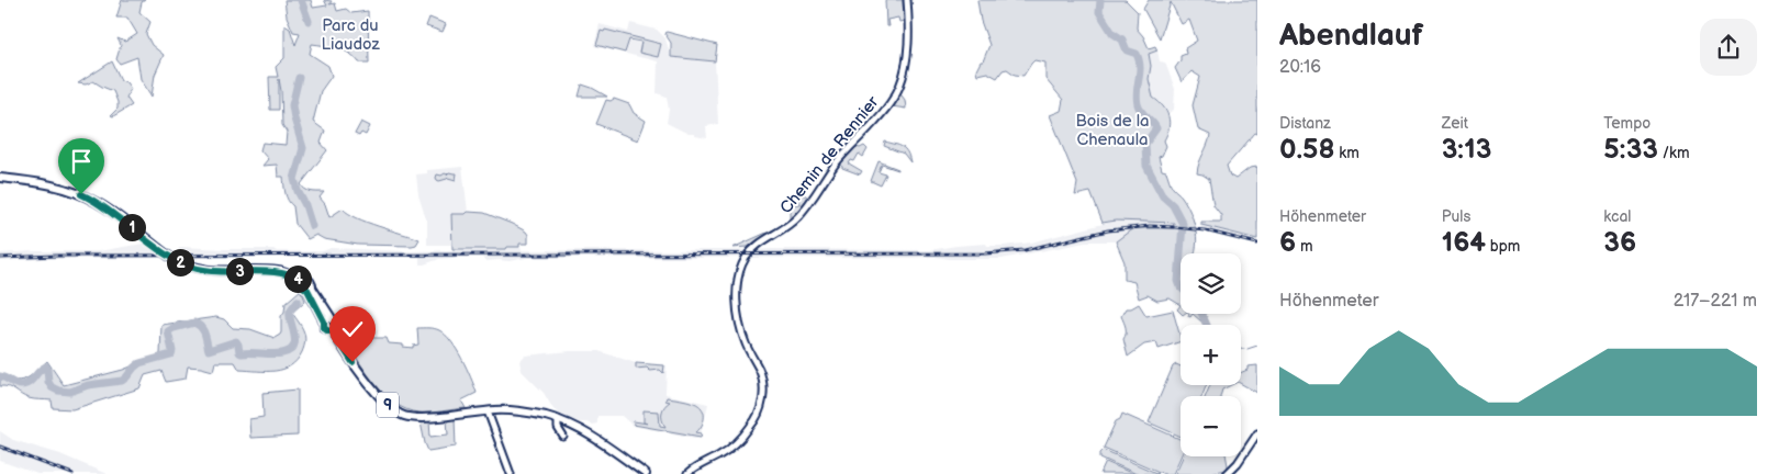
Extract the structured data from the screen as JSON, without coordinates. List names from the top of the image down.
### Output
{
  "streets": {
    "main road": ["9"],
    "street": ["Chemin de Rennier"]
  },
  "parks": ["Parc du Liaudoz", "Bois de la Chenaula"],
  "page": {
    "heading": ["Abendlauf", "20:16"],
    "stats": [
      ["Distanz", "0.58 km"],
      ["Zeit", "3:13"],
      ["Tempo", "5:33 /km"],
      ["Höhenmeter", "6 m"],
      ["Puls", "164 bpm"],
      ["kcal", "36"]
    ],
    "pins": [
      "1",
      "2",
      "3",
      "4"
    ],
    "map_buttons": ["+", "−"],
    "chart": ["Höhenmeter", "217–221 m"]
  }
}
